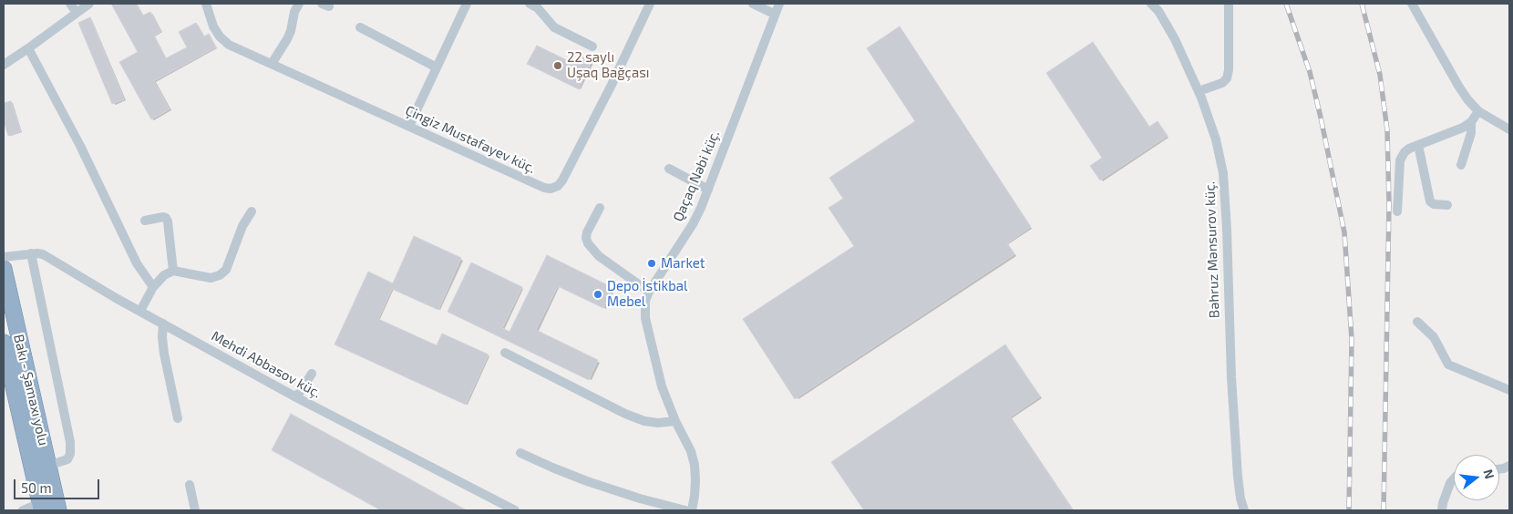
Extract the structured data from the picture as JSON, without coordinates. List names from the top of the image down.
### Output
{
  "streets": {
    "highway": ["Bakı - Şamaxı yolu"],
    "street": [
      "Çingiz Mustafayev küç.",
      "Qaçaq Nəbi küç.",
      "Bəhruz Mənsurov küç.",
      "Mehdi Abbasov küç."
    ]
  },
  "places": ["22 saylı Uşaq Bağçası", "Market", "Depo İstikbal Mebel"],
  "scale_bar": "50 m",
  "north": "right"
}
